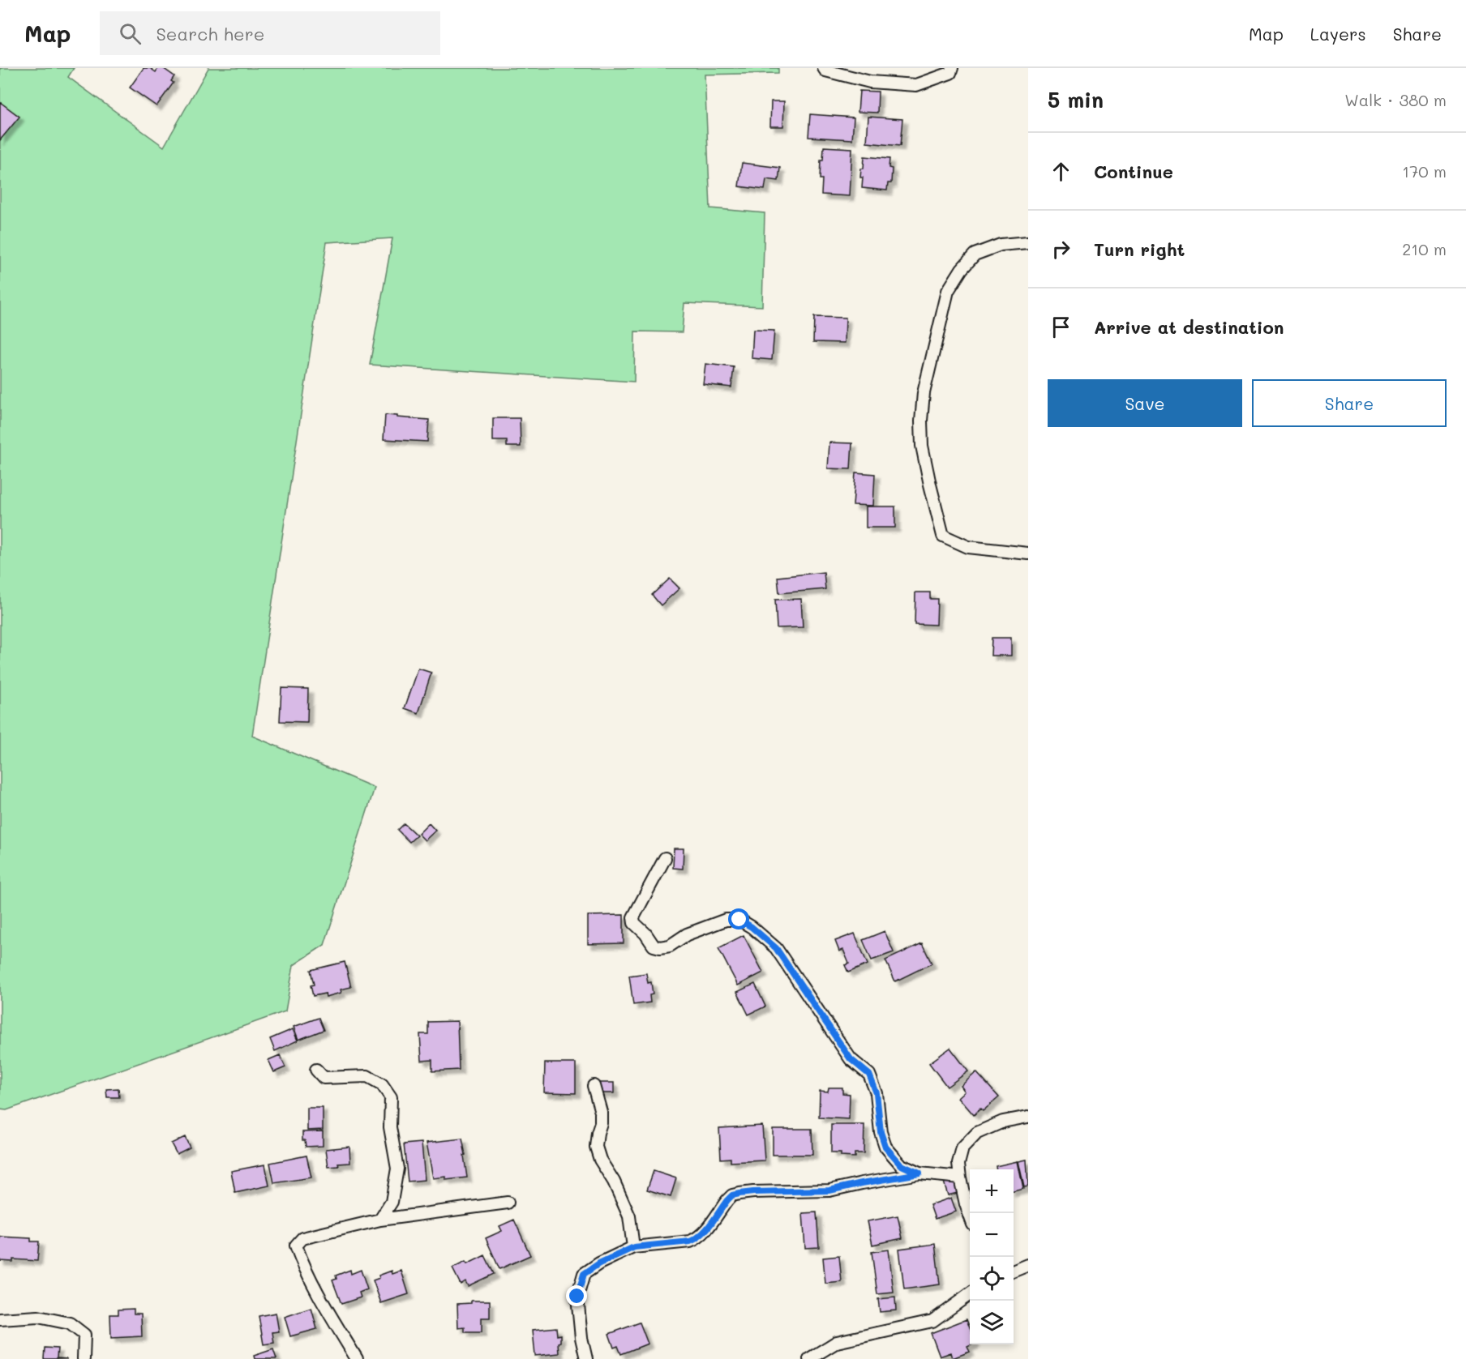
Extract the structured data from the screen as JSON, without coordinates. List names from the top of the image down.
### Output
{
  "page": {
    "header": "Map",
    "search": "Search here",
    "nav": ["Map", "Layers", "Share"],
    "heading": ["5 min", "Walk · 380 m"],
    "list": [
      ["Continue", "170 m"],
      ["Turn right", "210 m"],
      "Arrive at destination"
    ],
    "buttons": ["Save", "Share"],
    "map_buttons": ["+", "−"]
  }
}
